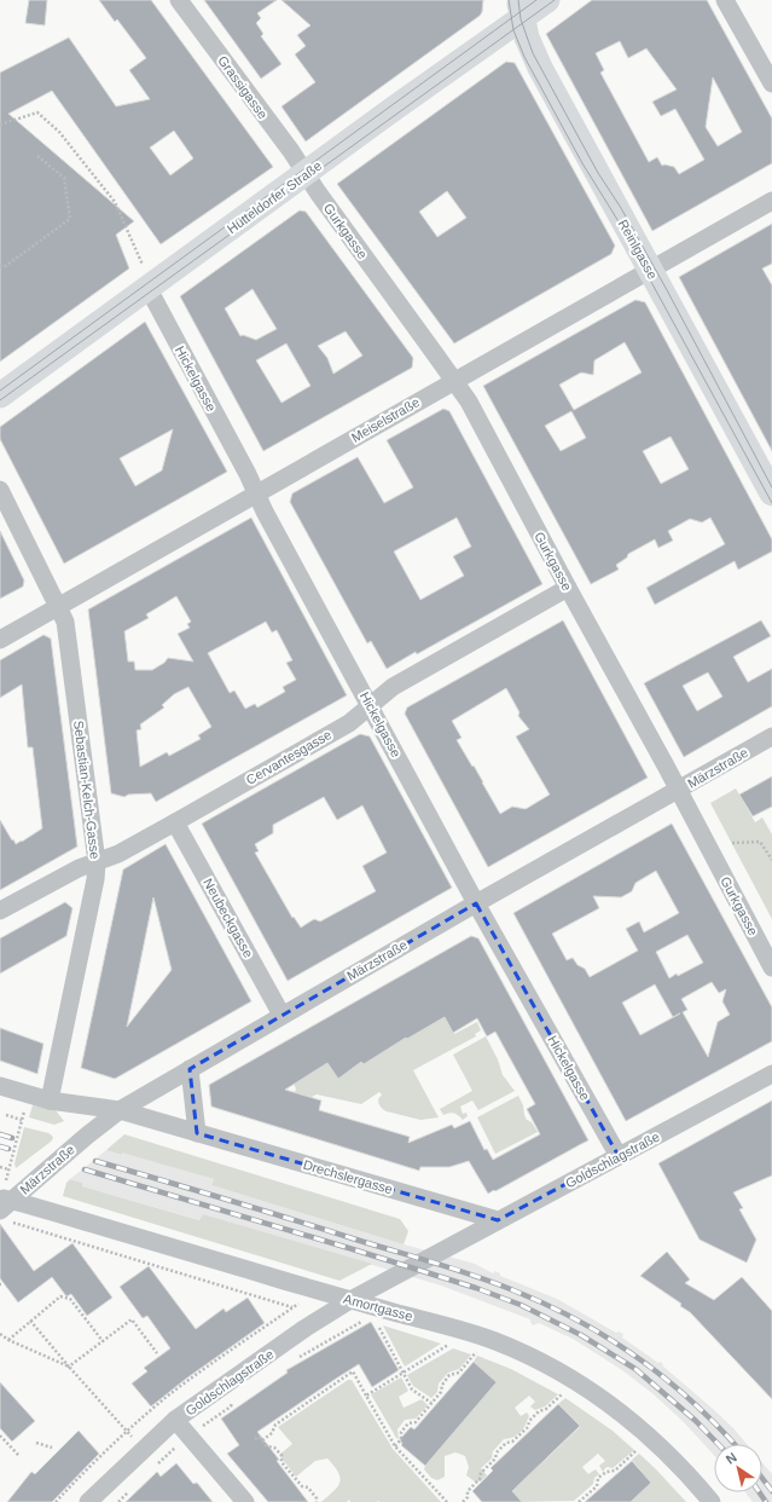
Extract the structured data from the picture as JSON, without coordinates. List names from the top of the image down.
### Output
{
  "streets": {
    "main road": ["Hütteldorfer Straße", "Reinlgasse"],
    "street": [
      "Grassigasse",
      "Gurkgasse",
      "Hickelgasse",
      "Meiselstraße",
      "Cervantesgasse",
      "Märzstraße",
      "Sebastian-Kelch-Gasse",
      "Neubeckgasse",
      "Goldschlagstraße",
      "Drechslergasse",
      "Amortgasse"
    ]
  },
  "crossings": [
    ["Grassigasse", "Hütteldorfer Straße"],
    ["Grassigasse", "Gurkgasse"],
    ["Hütteldorfer Straße", "Gurkgasse"],
    ["Hütteldorfer Straße", "Reinlgasse"],
    ["Hütteldorfer Straße", "Hickelgasse"],
    ["Gurkgasse", "Meiselstraße"],
    ["Gurkgasse", "Cervantesgasse"],
    ["Gurkgasse", "Märzstraße"],
    ["Reinlgasse", "Meiselstraße"],
    ["Hickelgasse", "Meiselstraße"],
    ["Hickelgasse", "Cervantesgasse"],
    ["Hickelgasse", "Märzstraße"],
    ["Hickelgasse", "Goldschlagstraße"],
    ["Meiselstraße", "Sebastian-Kelch-Gasse"],
    ["Cervantesgasse", "Sebastian-Kelch-Gasse"],
    ["Cervantesgasse", "Neubeckgasse"],
    ["Märzstraße", "Neubeckgasse"],
    ["Märzstraße", "Drechslergasse"],
    ["Märzstraße", "Amortgasse"],
    ["Sebastian-Kelch-Gasse", "Drechslergasse"],
    ["Goldschlagstraße", "Drechslergasse"],
    ["Goldschlagstraße", "Amortgasse"]
  ],
  "north": "top left"
}
